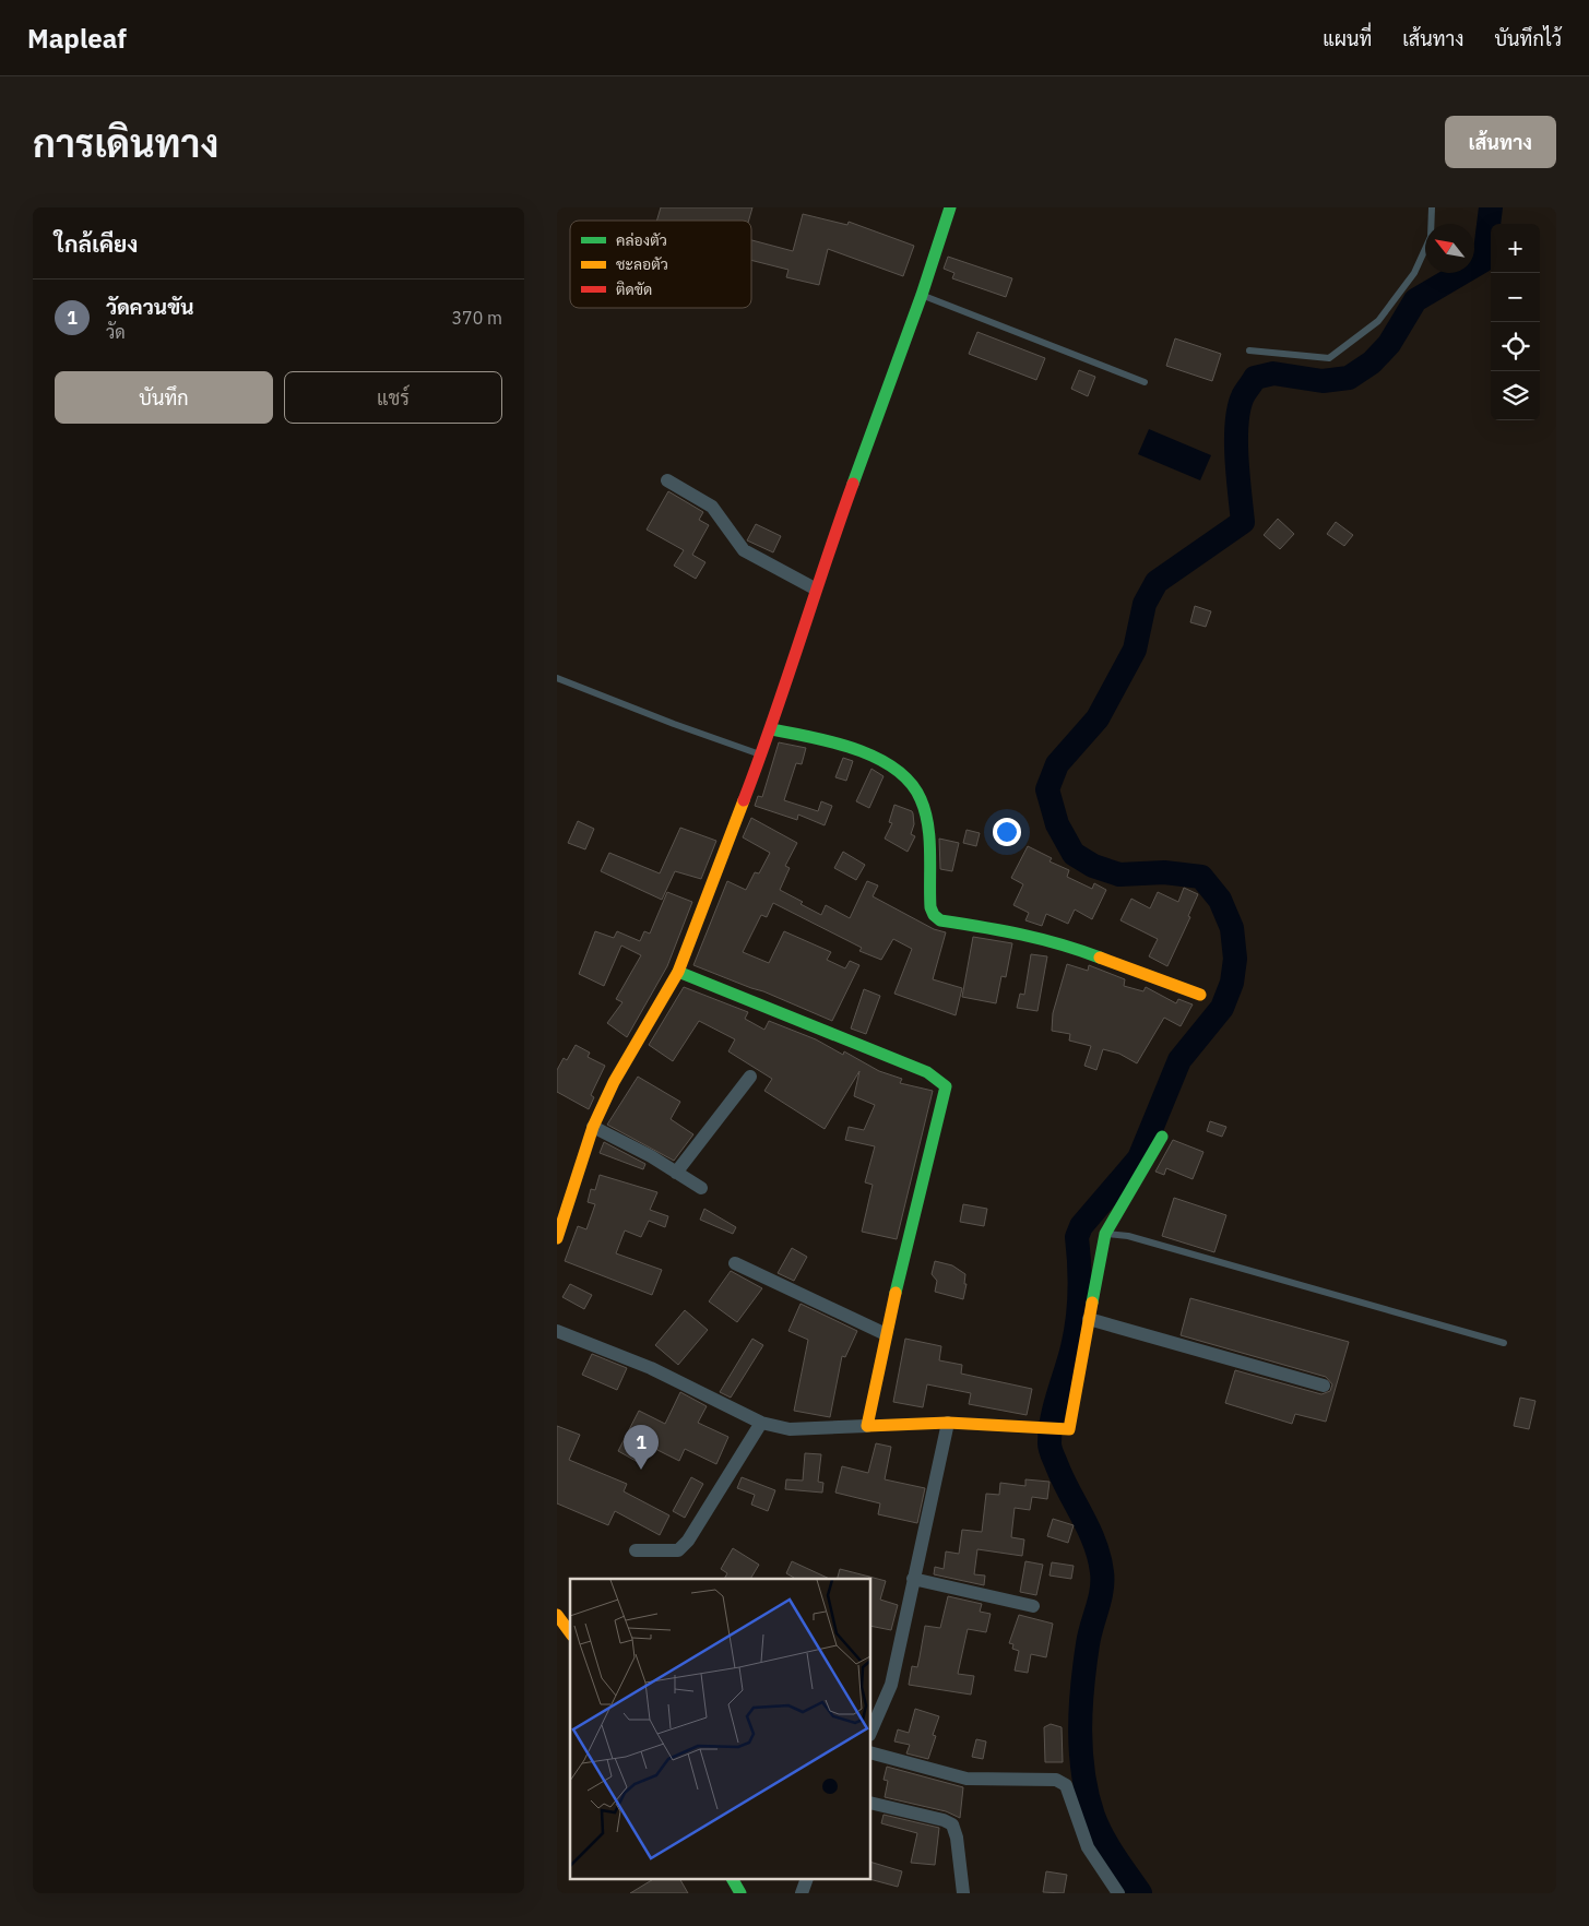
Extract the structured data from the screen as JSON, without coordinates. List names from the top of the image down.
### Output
{
  "legend": ["คล่องตัว", "ชะลอตัว", "ติดขัด"],
  "north": "top left",
  "page": {
    "header": "Mapleaf",
    "nav": ["แผนที่", "เส้นทาง", "บันทึกไว้"],
    "buttons": [
      "เส้นทาง",
      ["บันทึก", "แชร์"]
    ],
    "title": "การเดินทาง",
    "heading": "ใกล้เคียง",
    "map_buttons": ["+", "−"],
    "list": [
      {
        "mark": "1",
        "name": "วัดควนขัน",
        "note": "วัด",
        "value": "370 m"
      }
    ],
    "pins": "1"
  }
}
